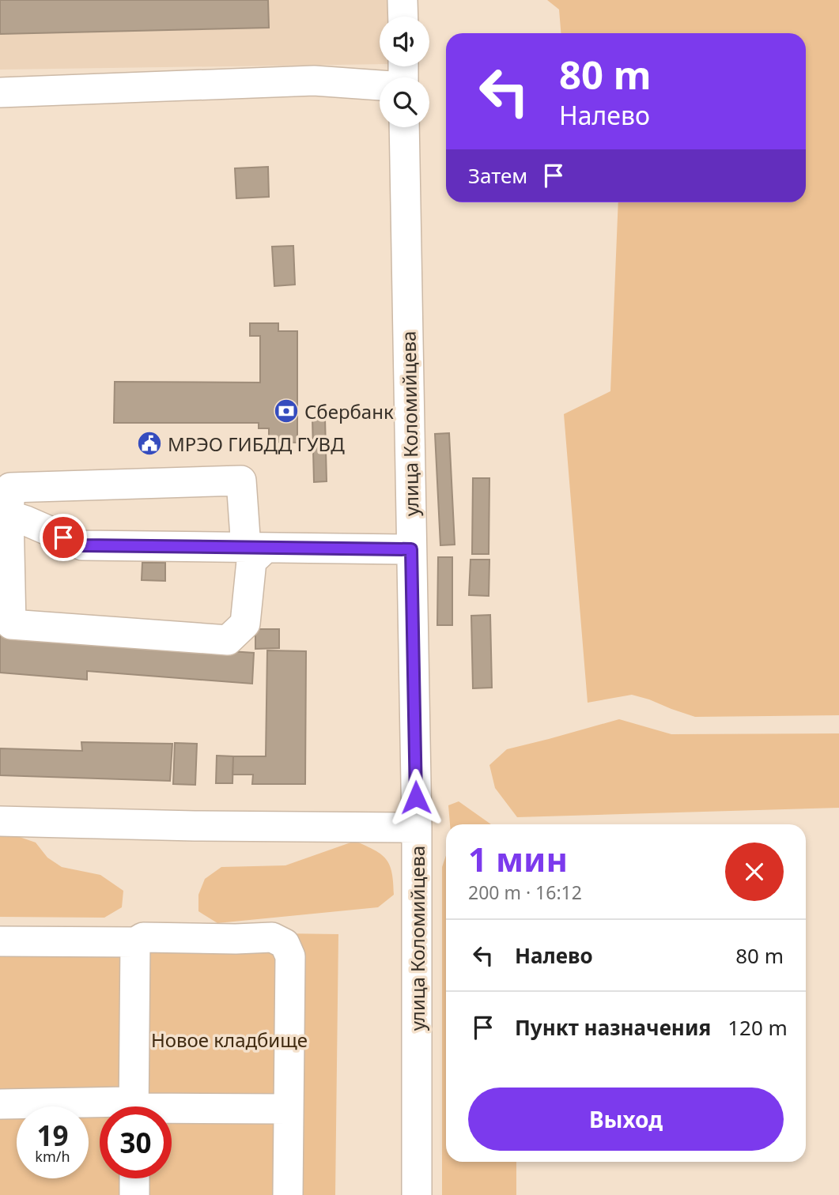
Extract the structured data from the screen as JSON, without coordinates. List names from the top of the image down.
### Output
{
  "streets": {
    "street": ["улица Коломийцева"]
  },
  "parks": ["Новое кладбище"],
  "places": {
    "bank": ["Сбербанк"],
    "public building": ["МРЭО ГИБДД ГУВД"]
  },
  "page": {
    "turn": ["80 m", "Налево"],
    "then": "Затем",
    "heading": ["1 мин", "200 m · 16:12"],
    "list": [
      {
        "name": "Налево",
        "value": "80 m"
      },
      {
        "name": "Пункт назначения",
        "value": "120 m"
      }
    ],
    "buttons": "Выход",
    "speed": "19 km/h",
    "limit": "30"
  }
}
